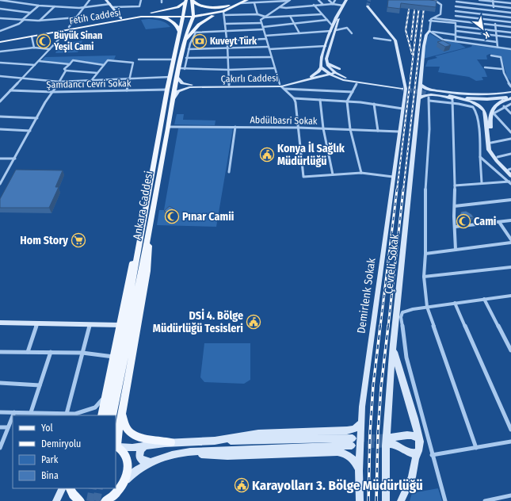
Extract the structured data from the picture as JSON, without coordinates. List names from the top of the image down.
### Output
{
  "streets": {
    "main road": ["Fetih Caddesi", "Ankara Caddesi"],
    "street": [
      "Çakırlı Caddesi",
      "Şamdancı Cevri Sokak",
      "Abdülbasri Sokak",
      "Çevreli Sokak",
      "Demirlenk Sokak"
    ]
  },
  "crossings": [
    ["Fetih Caddesi", "Ankara Caddesi"],
    ["Şamdancı Cevri Sokak", "Ankara Caddesi"],
    ["Abdülbasri Sokak", "Ankara Caddesi"],
    ["Abdülbasri Sokak", "Demirlenk Sokak"]
  ],
  "places": {
    "mosque": ["Büyük Sinan Yeşil Cami", "Pınar Camii", "Cami"],
    "bank": ["Kuveyt Türk"],
    "public building": ["Konya İl Sağlık Müdürlüğü", "DSİ 4. Bölge Müdürlüğü Tesisleri", "Karayolları 3. Bölge Müdürlüğü"],
    "supermarket": ["Hom Story"]
  },
  "legend": [
    "Yol",
    "Demiryolu",
    "Park",
    "Bina"
  ],
  "north": "bottom right"
}
